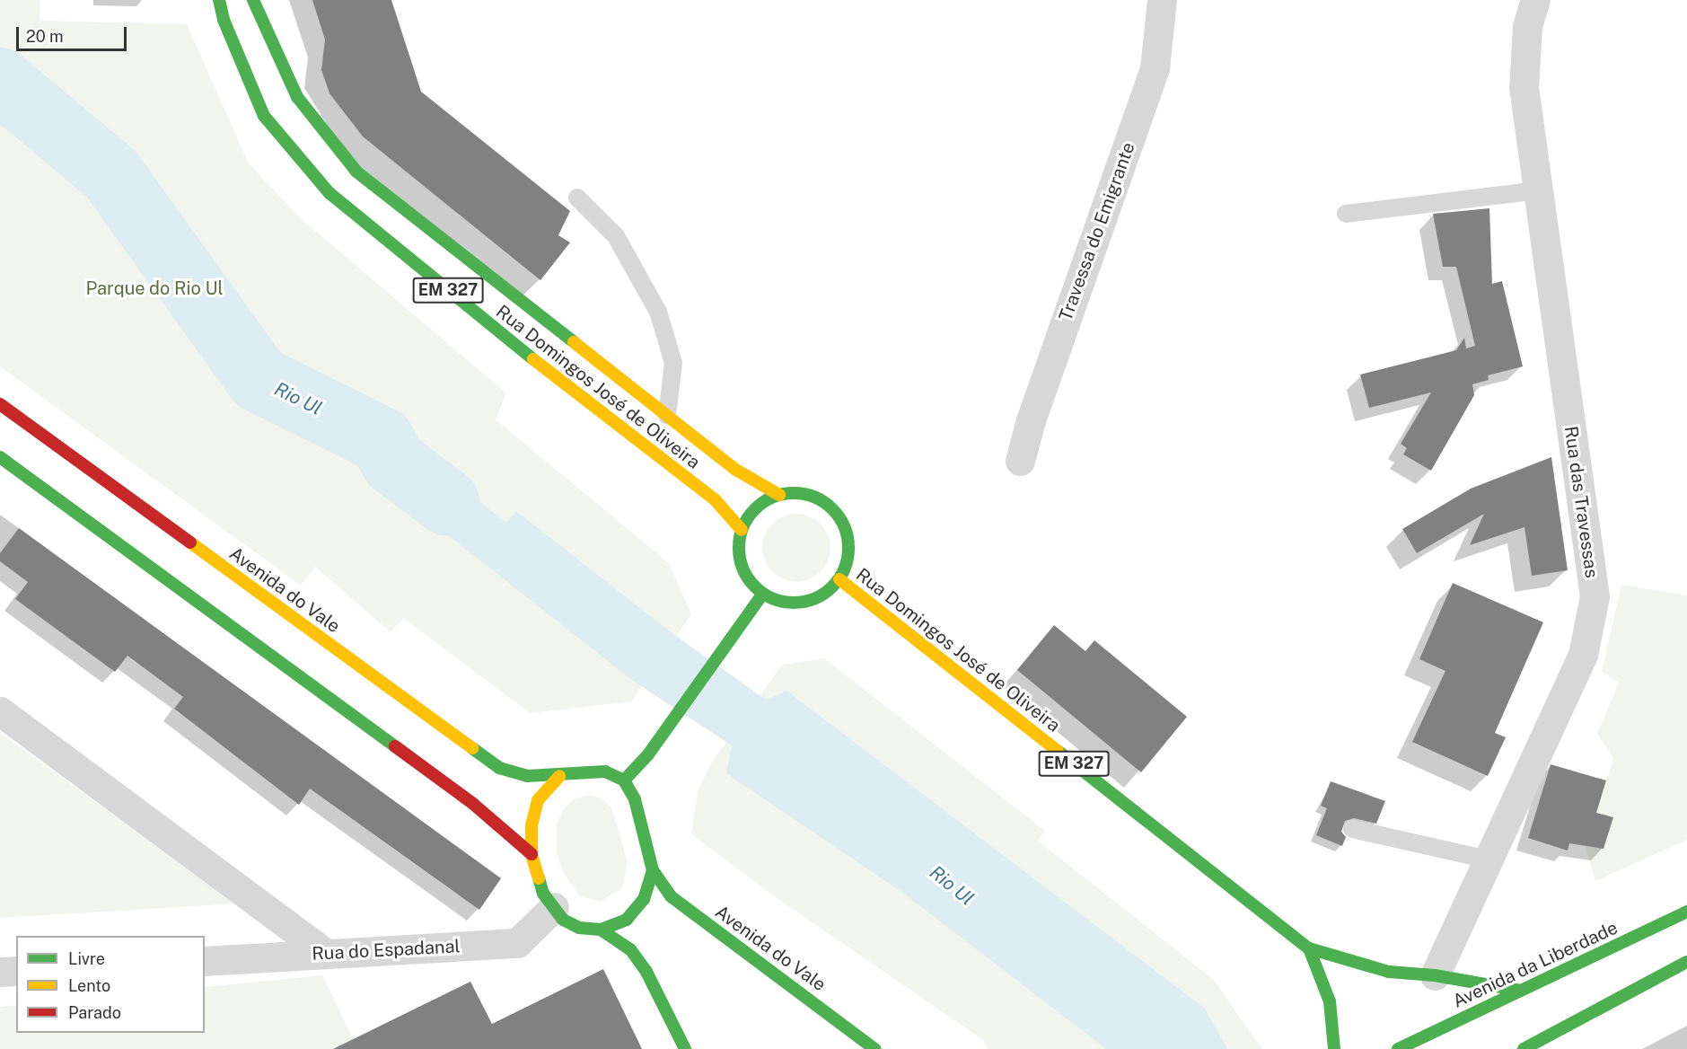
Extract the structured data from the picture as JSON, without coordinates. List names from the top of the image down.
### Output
{
  "streets": {
    "main road": [
      "EM 327",
      "Rua Domingos José de Oliveira",
      "Avenida do Vale",
      "Avenida da Liberdade"
    ],
    "street": ["Travessa do Emigrante", "Rua das Travessas", "Rua do Espadanal"]
  },
  "crossings": [
    ["Rua Domingos José de Oliveira", "Rua das Travessas"],
    ["Rua Domingos José de Oliveira", "Avenida da Liberdade"],
    ["Avenida do Vale", "Rua do Espadanal"]
  ],
  "water": ["Rio Ul"],
  "parks": ["Parque do Rio Ul"],
  "legend": ["Livre", "Lento", "Parado"],
  "scale_bar": "20 m"
}
